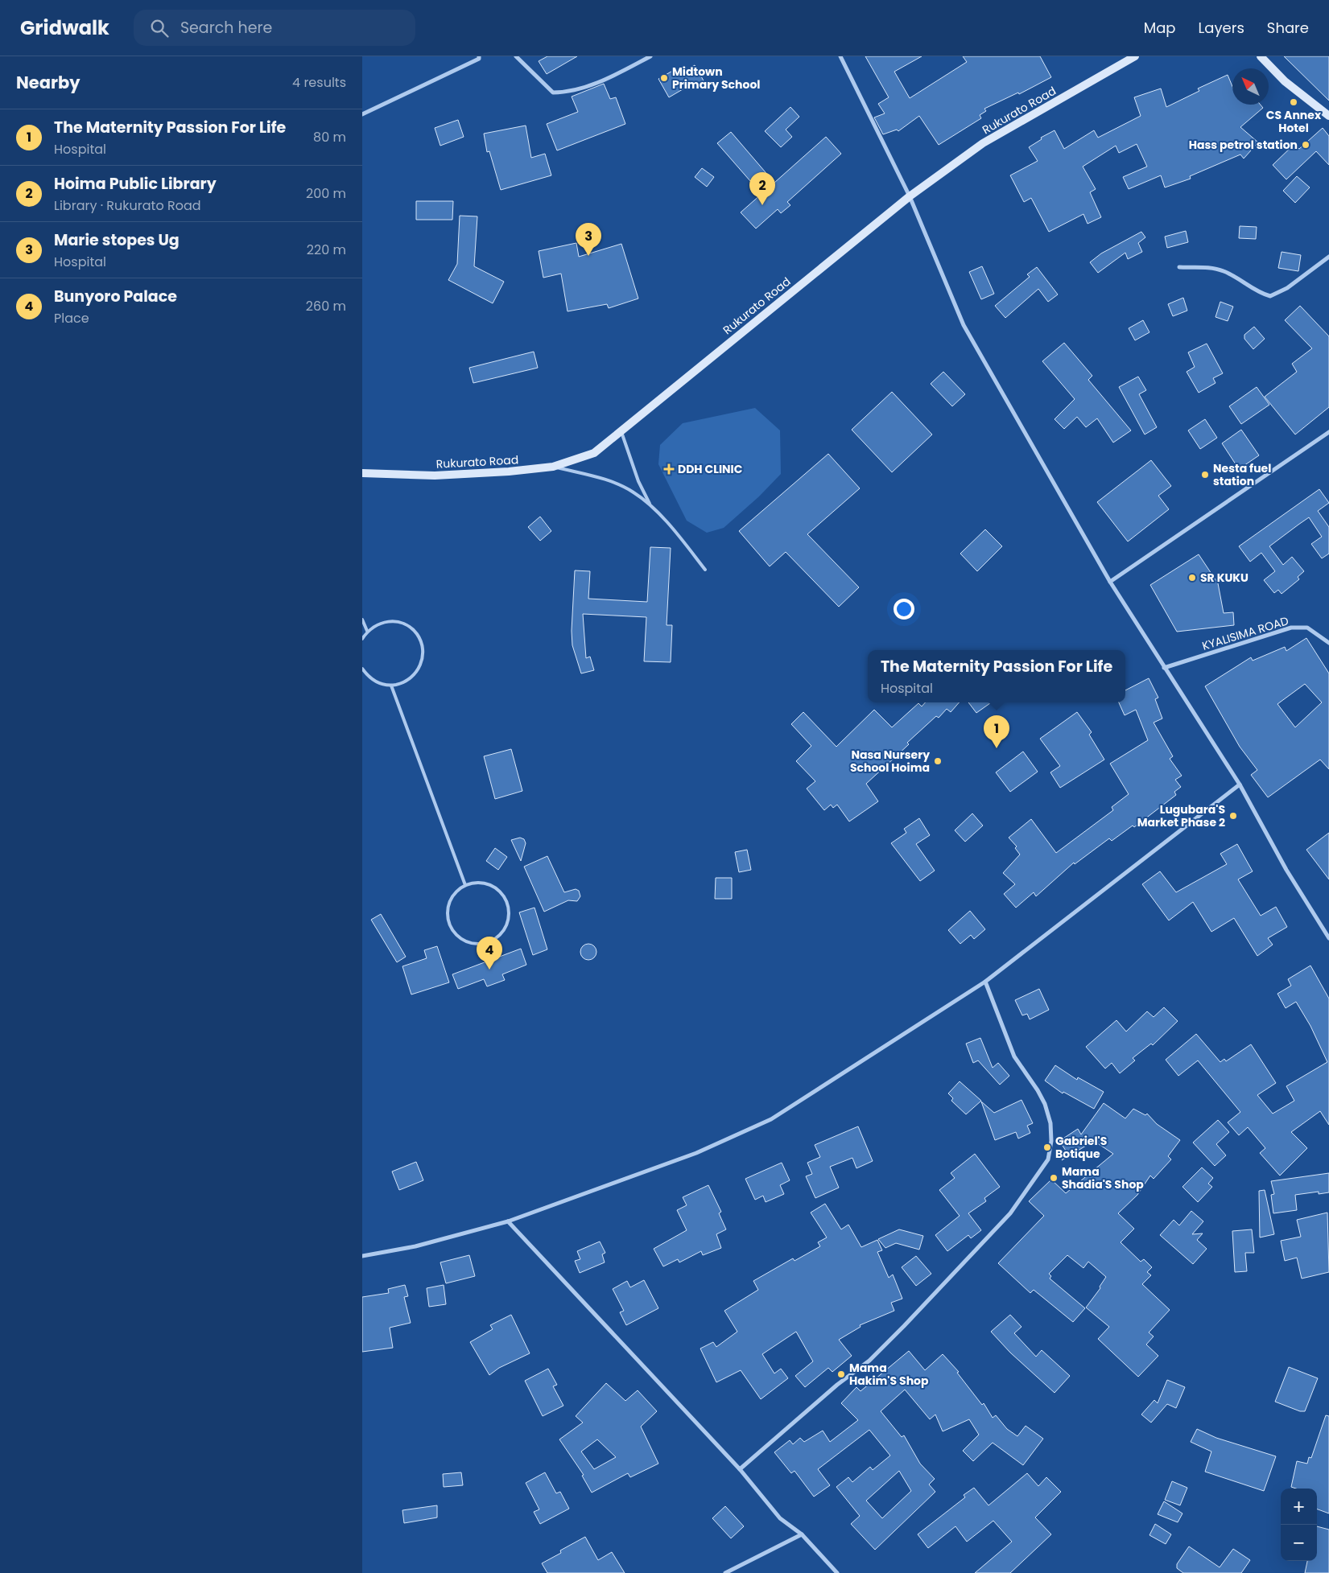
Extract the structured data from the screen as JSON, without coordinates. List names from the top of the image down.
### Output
{
  "streets": {
    "street": ["Rukurato Road", "KYALISIMA ROAD"]
  },
  "places": {
    "other": [
      "Midtown Primary School",
      "CS Annex Hotel",
      "Hass petrol station",
      "Nesta fuel station",
      "SR KUKU",
      "Nasa Nursery School Hoima",
      "Lugubara'S Market Phase 2",
      "Gabriel'S Botique",
      "Mama Shadia'S Shop",
      "Mama Hakim'S Shop"
    ],
    "health": ["DDH CLINIC"]
  },
  "north": "top left",
  "page": {
    "header": "Gridwalk",
    "search": "Search here",
    "nav": ["Map", "Layers", "Share"],
    "heading": ["Nearby", "4 results"],
    "list": [
      {
        "mark": "1",
        "name": "The Maternity Passion For Life",
        "note": "Hospital",
        "value": "80 m"
      },
      {
        "mark": "2",
        "name": "Hoima Public Library",
        "note": "Library · Rukurato Road",
        "value": "200 m"
      },
      {
        "mark": "3",
        "name": "Marie stopes Ug",
        "note": "Hospital",
        "value": "220 m"
      },
      {
        "mark": "4",
        "name": "Bunyoro Palace",
        "note": "Place",
        "value": "260 m"
      }
    ],
    "pins": [
      "2",
      "3",
      "1",
      "4"
    ],
    "popup": ["The Maternity Passion For Life", "Hospital"],
    "map_buttons": ["+", "−"]
  }
}
